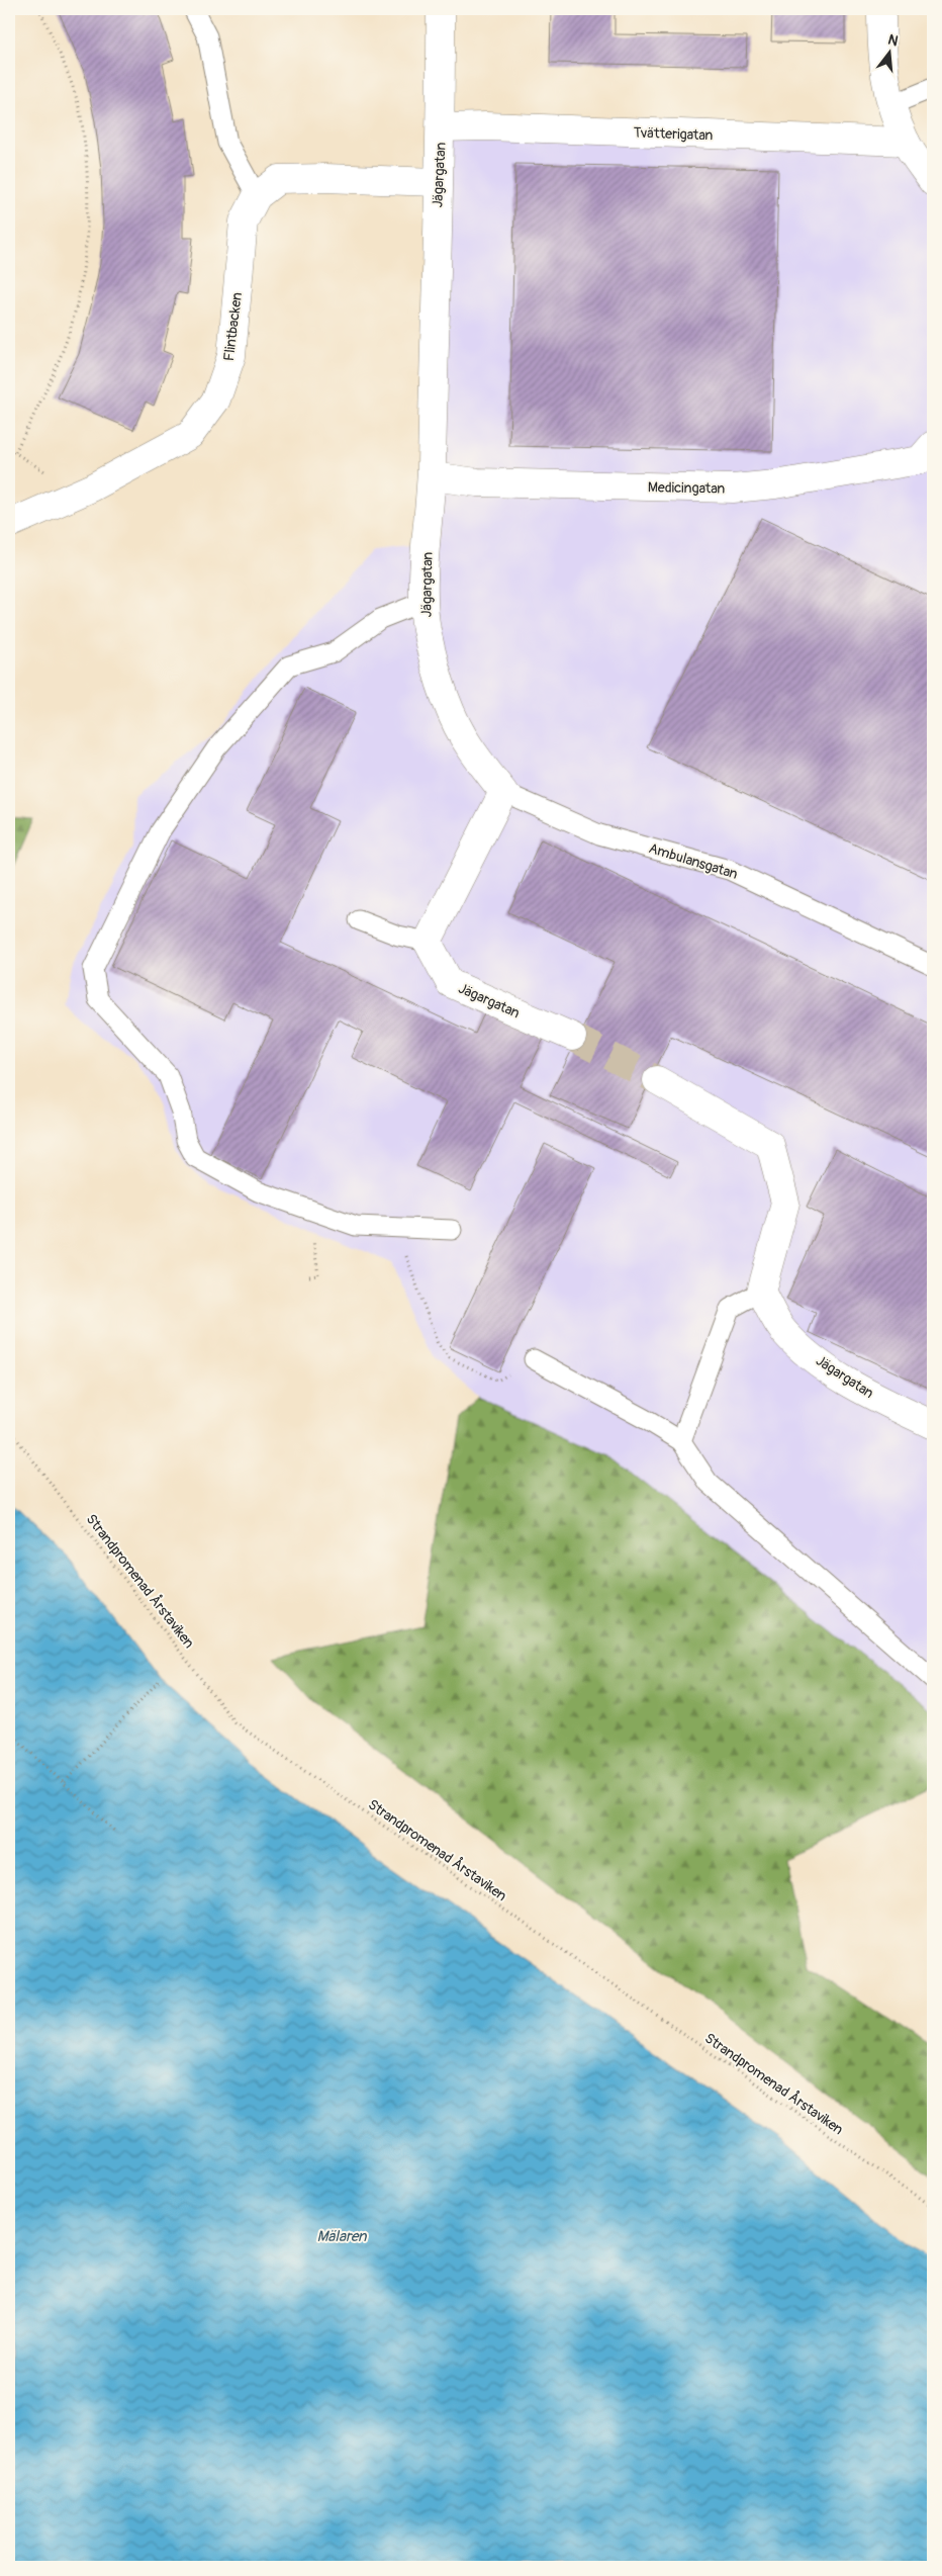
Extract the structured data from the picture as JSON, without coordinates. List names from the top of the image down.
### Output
{
  "streets": {
    "street": [
      "Tvätterigatan",
      "Jägargatan",
      "Flintbacken",
      "Medicingatan"
    ],
    "lane": ["Ambulansgatan"],
    "path": ["Strandpromenad Årstaviken"]
  },
  "crossings": [
    ["Tvätterigatan", "Jägargatan"],
    ["Jägargatan", "Flintbacken"],
    ["Jägargatan", "Medicingatan"],
    ["Jägargatan", "Ambulansgatan"]
  ],
  "water": ["Mälaren"],
  "north": "top"
}
